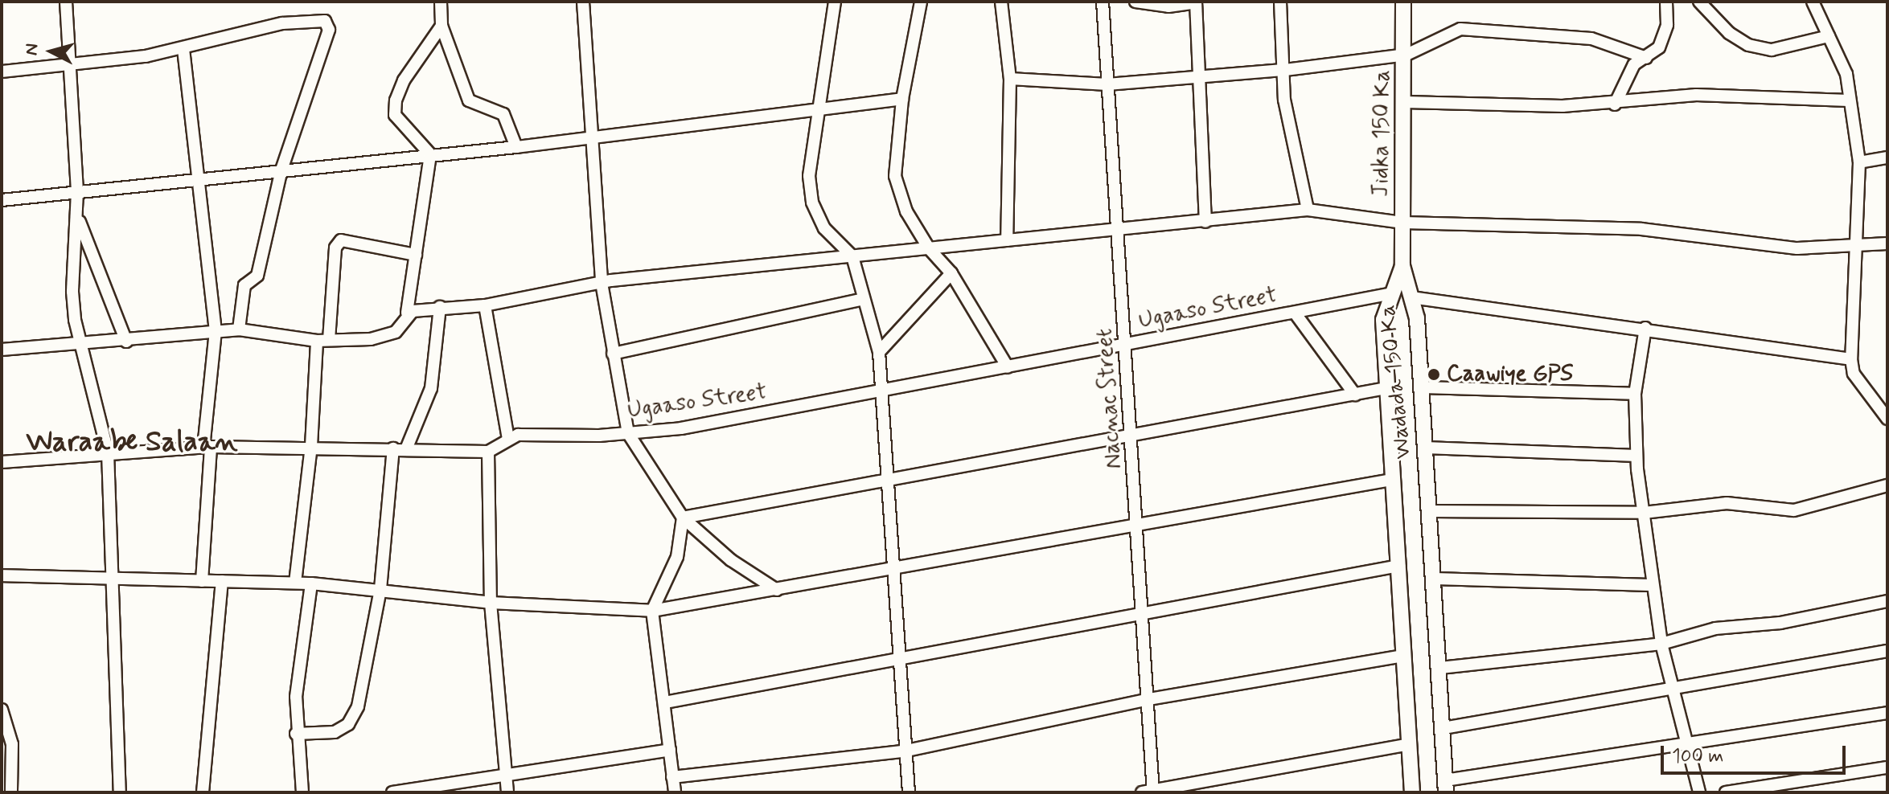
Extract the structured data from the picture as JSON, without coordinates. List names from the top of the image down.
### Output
{
  "streets": {
    "street": [
      "Jidka 150 Ka",
      "Ugaaso Street",
      "Wadada 150 Ka",
      "Nacnac Street"
    ]
  },
  "crossings": [
    ["Jidka 150 Ka", "Wadada 150 Ka"],
    ["Ugaaso Street", "Wadada 150 Ka"],
    ["Ugaaso Street", "Nacnac Street"]
  ],
  "districts": ["Waraabe Salaan"],
  "places": ["Caawiye GPS"],
  "scale_bar": "100 m",
  "north": "left"
}
